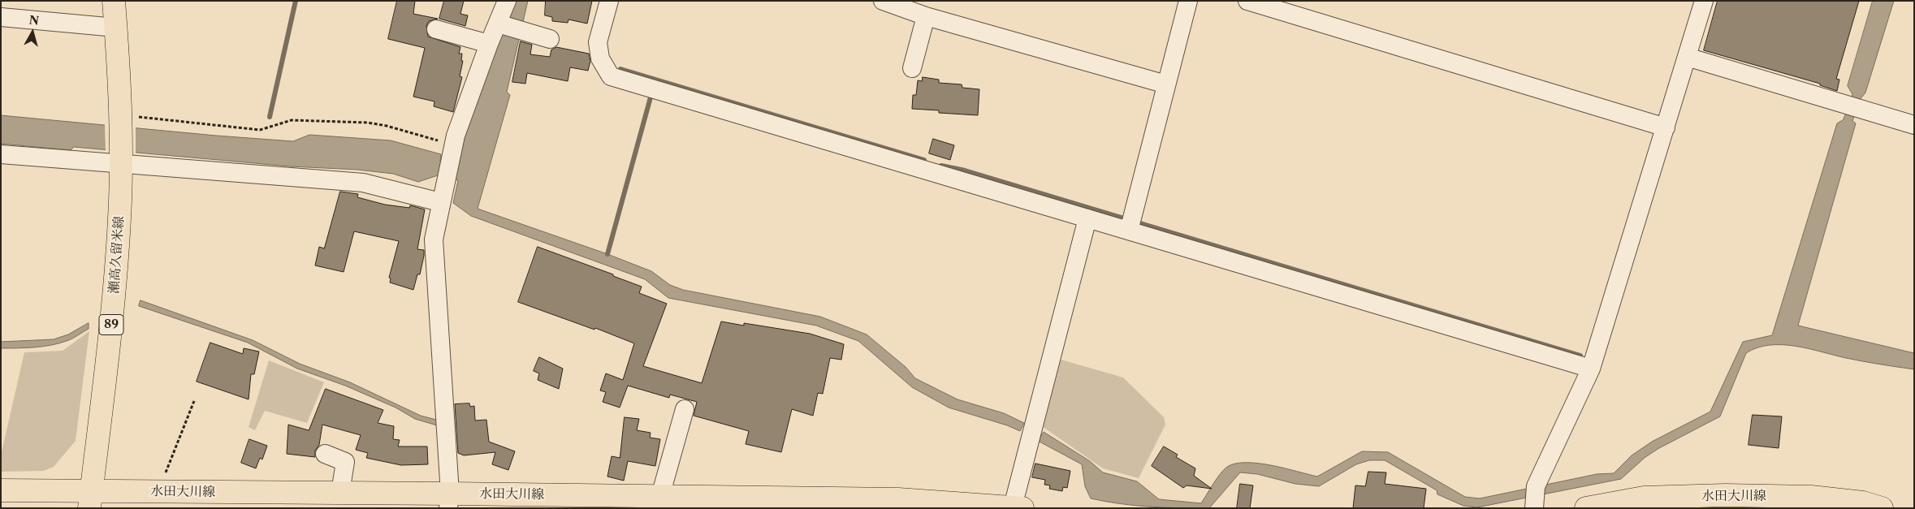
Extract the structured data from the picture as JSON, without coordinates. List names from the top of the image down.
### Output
{
  "streets": {
    "main road": ["瀬高久留米線", "89", "水田大川線"]
  },
  "crossings": [
    ["瀬高久留米線", "水田大川線"]
  ],
  "north": "top"
}
